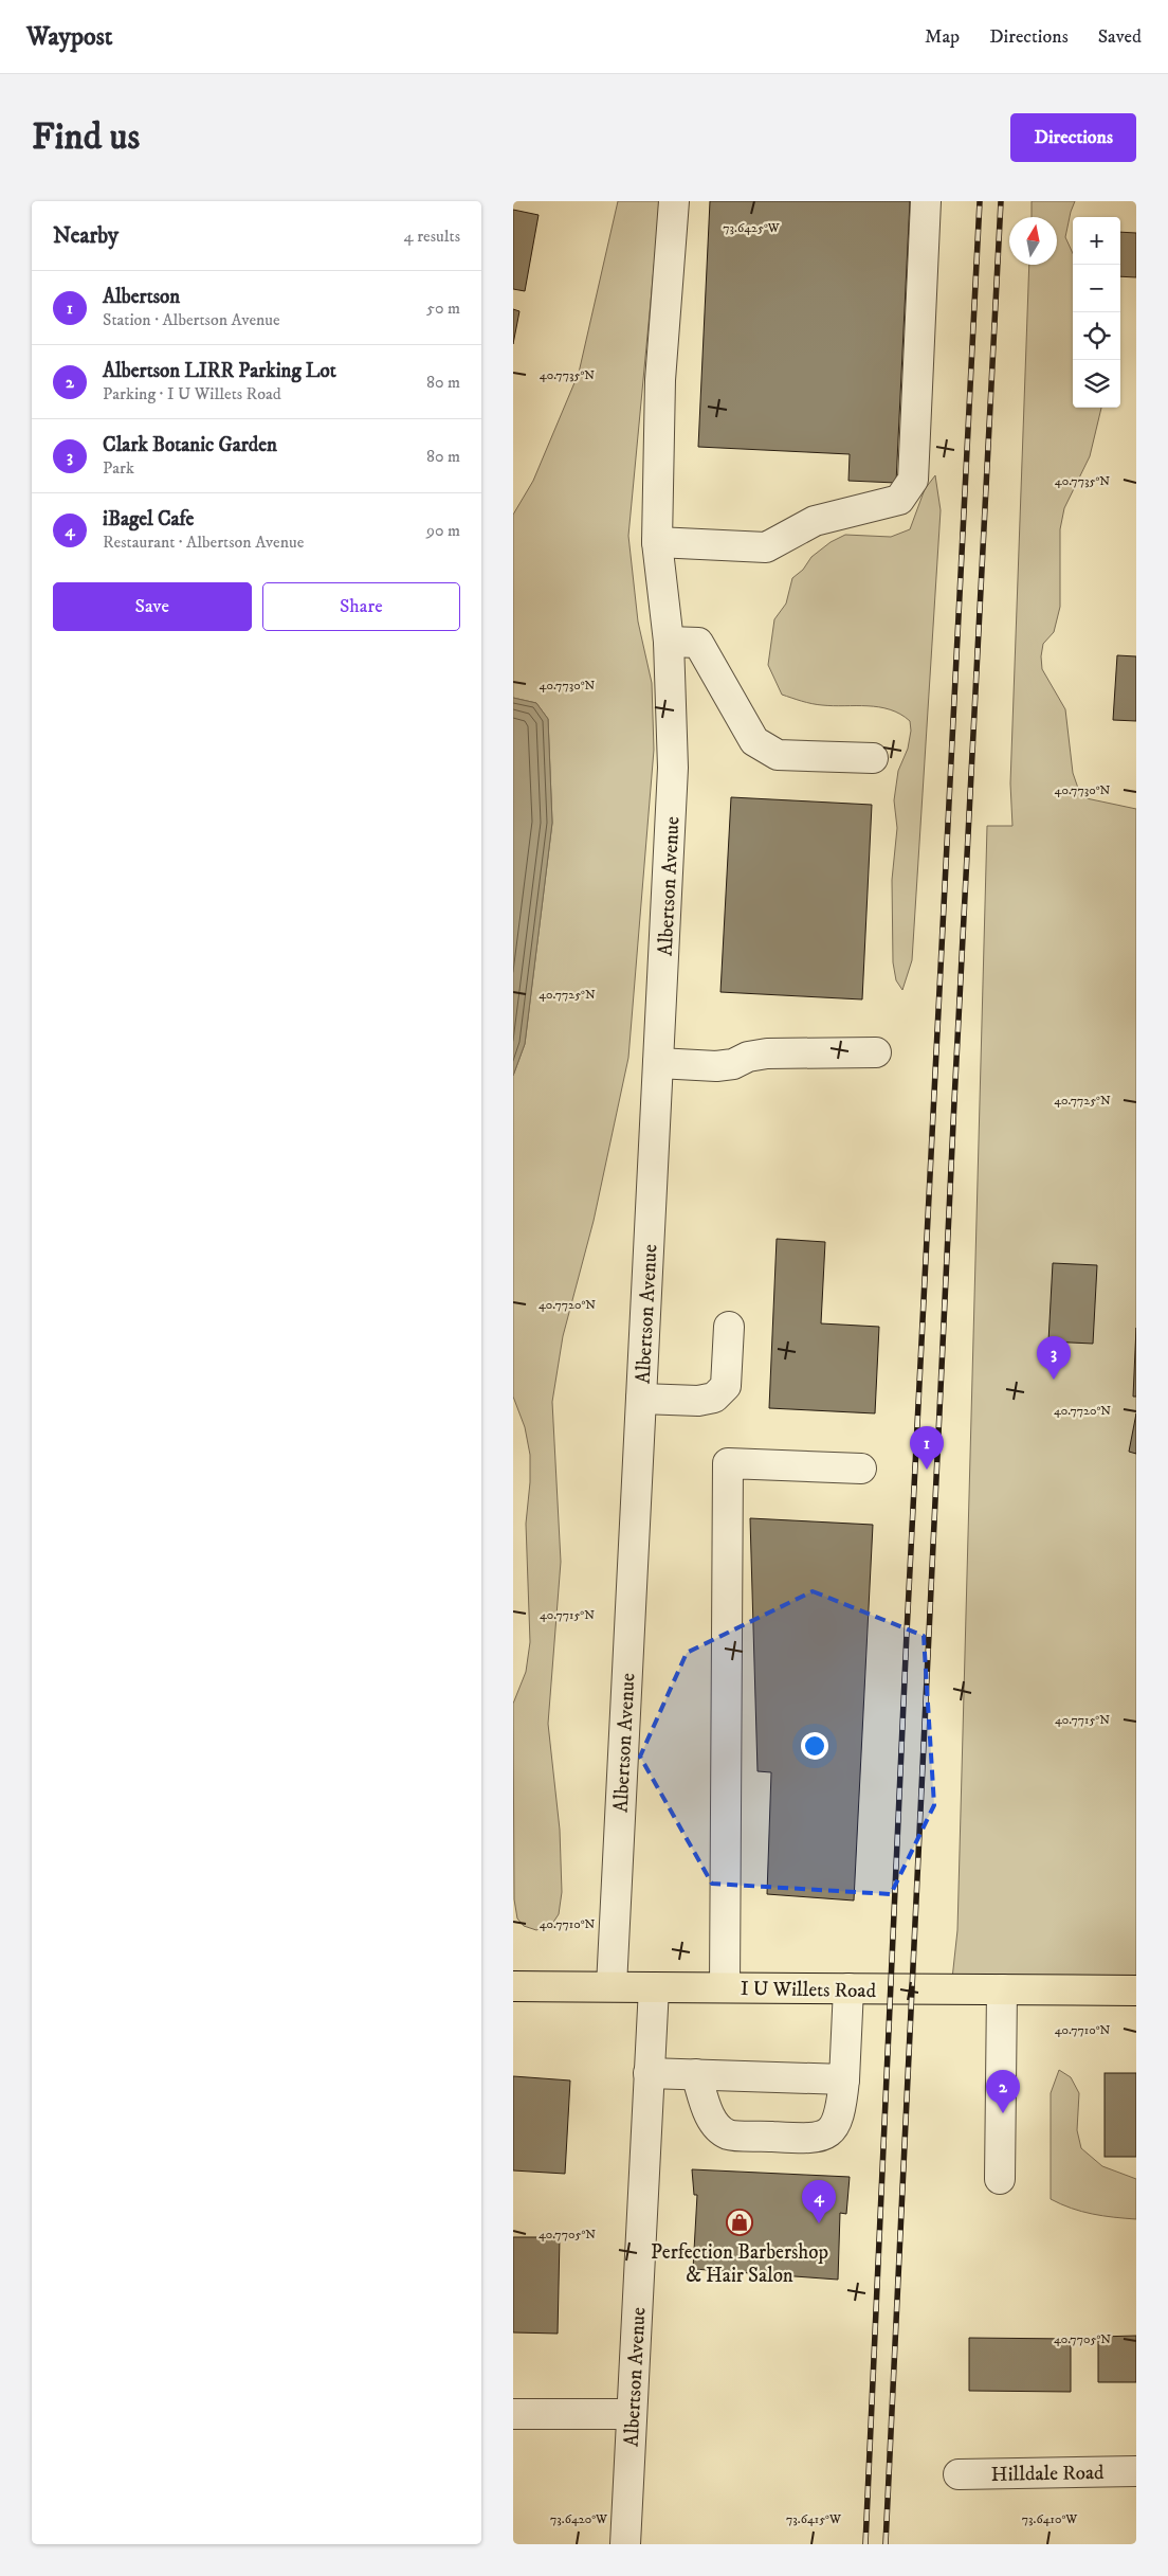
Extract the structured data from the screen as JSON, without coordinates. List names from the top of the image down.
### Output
{
  "streets": {
    "main road": ["I U Willets Road"],
    "street": ["Albertson Avenue", "Hilldale Road"]
  },
  "crossings": [
    ["Albertson Avenue", "I U Willets Road"]
  ],
  "places": {
    "shop": ["Perfection Barbershop & Hair Salon"]
  },
  "north": "top",
  "page": {
    "header": "Waypost",
    "nav": ["Map", "Directions", "Saved"],
    "buttons": [
      "Directions",
      ["Save", "Share"]
    ],
    "title": "Find us",
    "heading": ["Nearby", "4 results"],
    "map_buttons": ["+", "−"],
    "list": [
      {
        "mark": "1",
        "name": "Albertson",
        "note": "Station · Albertson Avenue",
        "value": "50 m"
      },
      {
        "mark": "2",
        "name": "Albertson LIRR Parking Lot",
        "note": "Parking · I U Willets Road",
        "value": "80 m"
      },
      {
        "mark": "3",
        "name": "Clark Botanic Garden",
        "note": "Park",
        "value": "80 m"
      },
      {
        "mark": "4",
        "name": "iBagel Cafe",
        "note": "Restaurant · Albertson Avenue",
        "value": "90 m"
      }
    ],
    "pins": [
      "3",
      "1",
      "2",
      "4"
    ]
  },
  "coordinates": [
    "73.6425°W",
    "40.7735°N",
    "40.7730°N",
    "40.7725°N",
    "40.7720°N",
    "40.7715°N",
    "40.7710°N",
    "40.7705°N",
    "73.6420°W",
    "73.6415°W",
    "73.6410°W"
  ]
}
